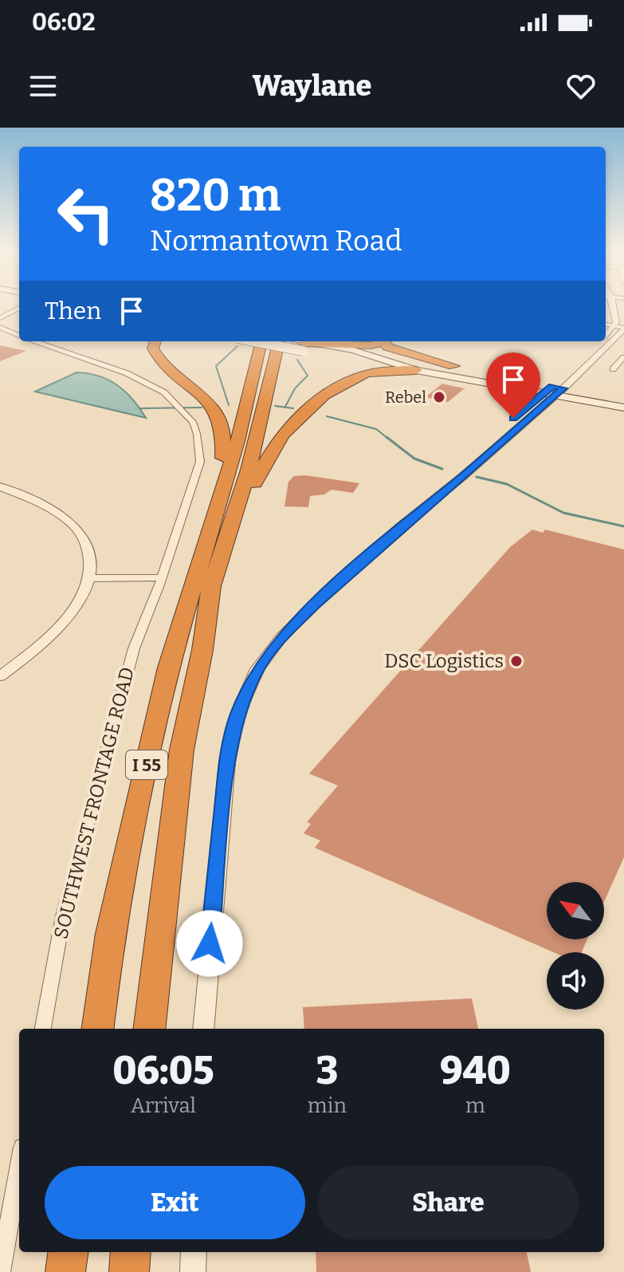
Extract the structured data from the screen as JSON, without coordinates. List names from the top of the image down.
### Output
{
  "streets": {
    "highway": ["I 55"],
    "street": ["SOUTHWEST FRONTAGE ROAD"]
  },
  "places": ["Rebel", "DSC Logistics"],
  "north": "top left",
  "page": {
    "status": "06:02",
    "header": "Waylane",
    "turn": ["820 m", "Normantown Road"],
    "then": "Then",
    "eta": [
      "06:05",
      "Arrival",
      "3",
      "min",
      "940",
      "m"
    ],
    "buttons": ["Exit", "Share"]
  }
}
